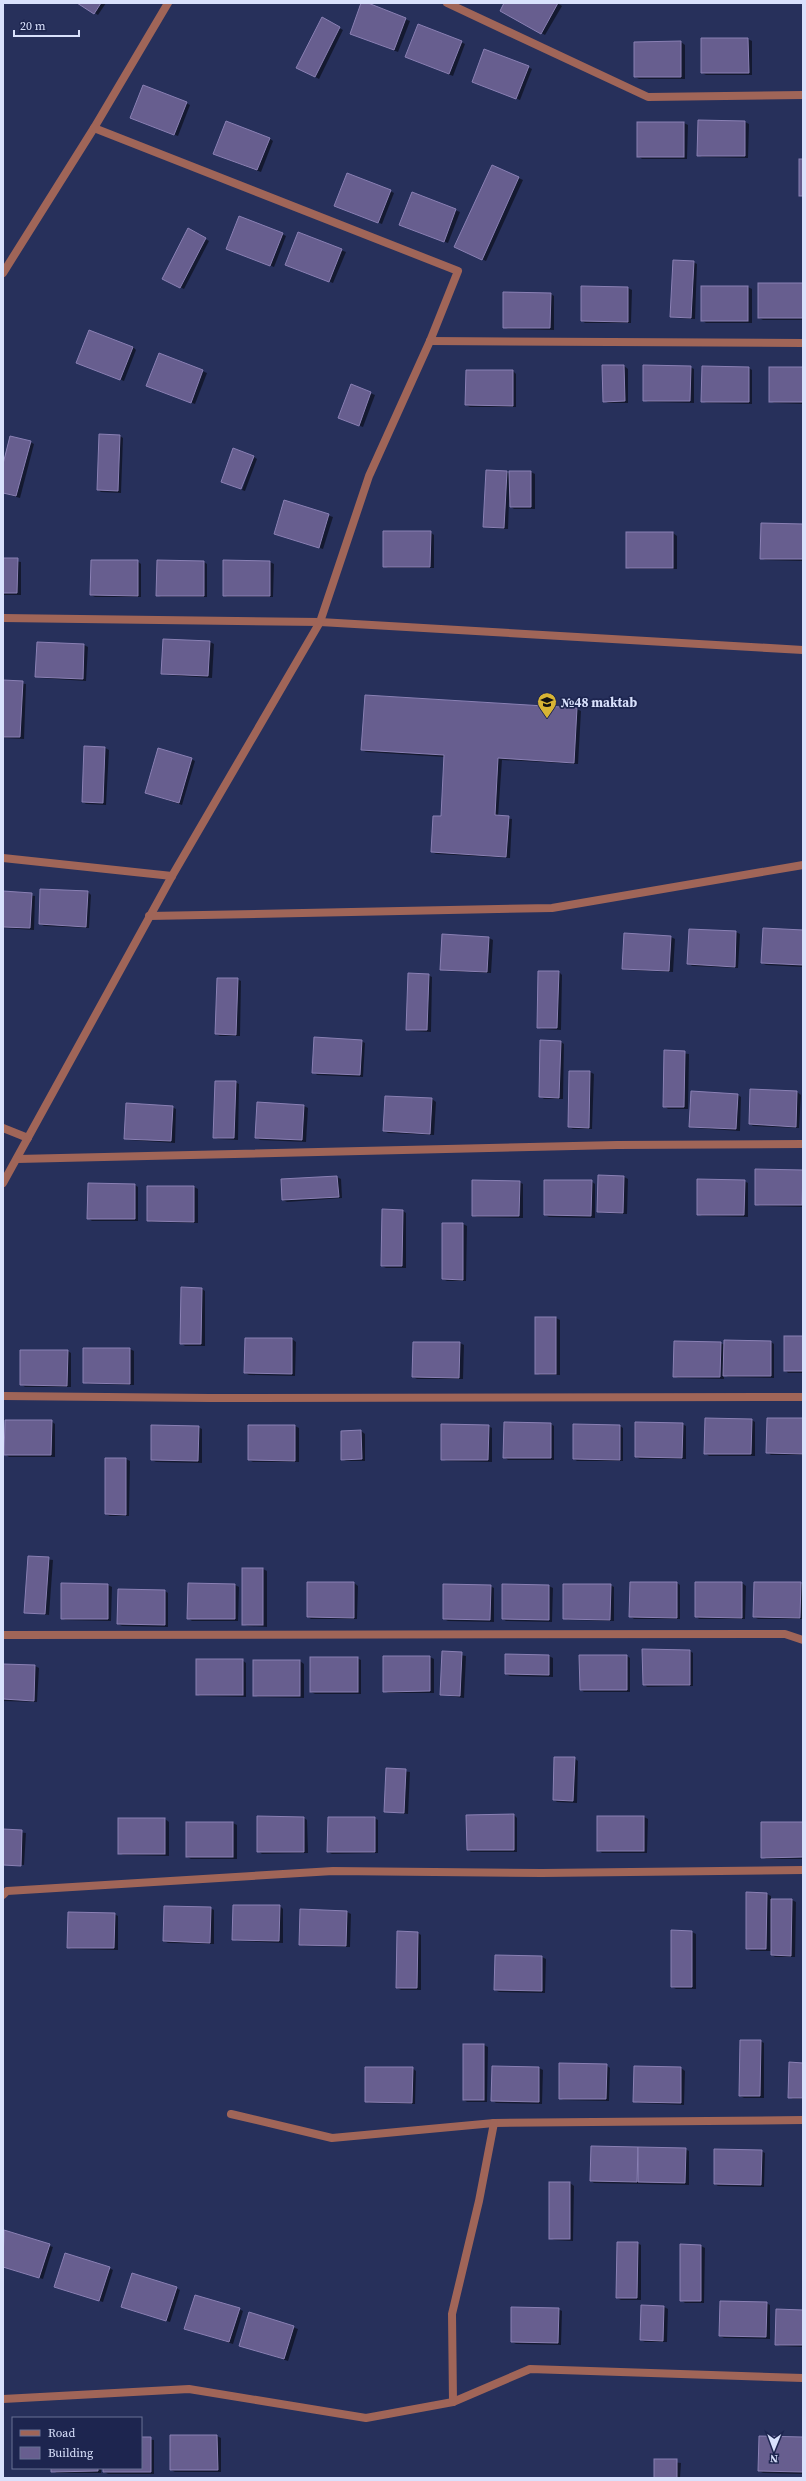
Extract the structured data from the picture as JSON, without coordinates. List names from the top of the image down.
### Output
{
  "places": {
    "school or university": ["№48 maktab"]
  },
  "legend": ["Road", "Building"],
  "scale_bar": "20 m",
  "north": "bottom"
}
